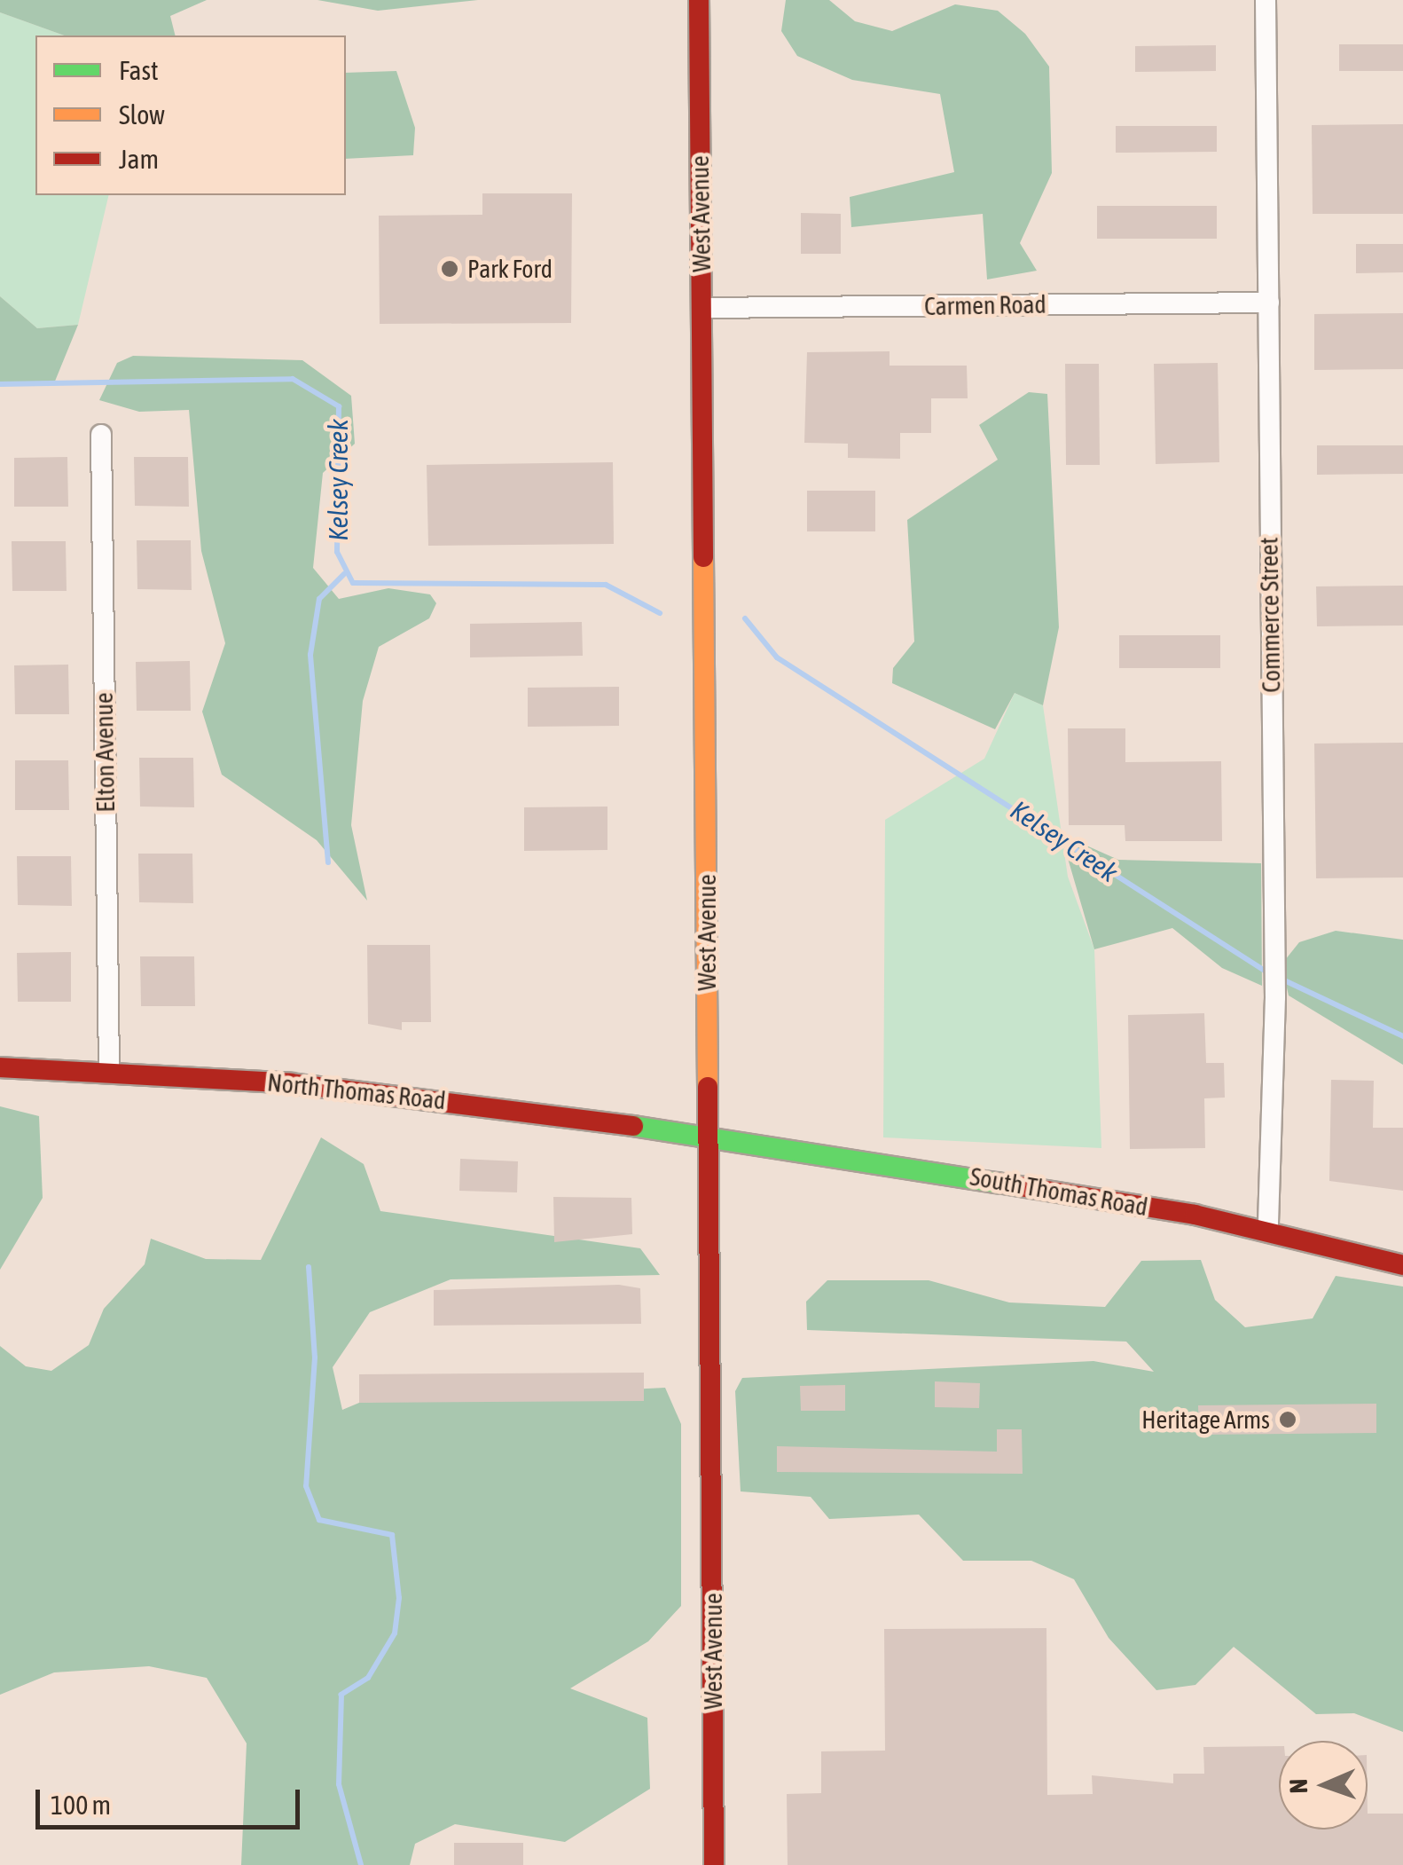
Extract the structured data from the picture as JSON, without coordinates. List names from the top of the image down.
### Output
{
  "streets": {
    "main road": ["West Avenue", "North Thomas Road", "South Thomas Road"],
    "street": ["Carmen Road", "Commerce Street", "Elton Avenue"]
  },
  "crossings": [
    ["West Avenue", "Carmen Road"],
    ["West Avenue", "North Thomas Road"],
    ["West Avenue", "South Thomas Road"],
    ["Carmen Road", "Commerce Street"],
    ["Commerce Street", "South Thomas Road"],
    ["Elton Avenue", "North Thomas Road"],
    ["North Thomas Road", "South Thomas Road"]
  ],
  "water": ["Kelsey Creek"],
  "places": ["Park Ford", "Heritage Arms"],
  "legend": ["Fast", "Slow", "Jam"],
  "scale_bar": "100 m",
  "north": "left"
}
